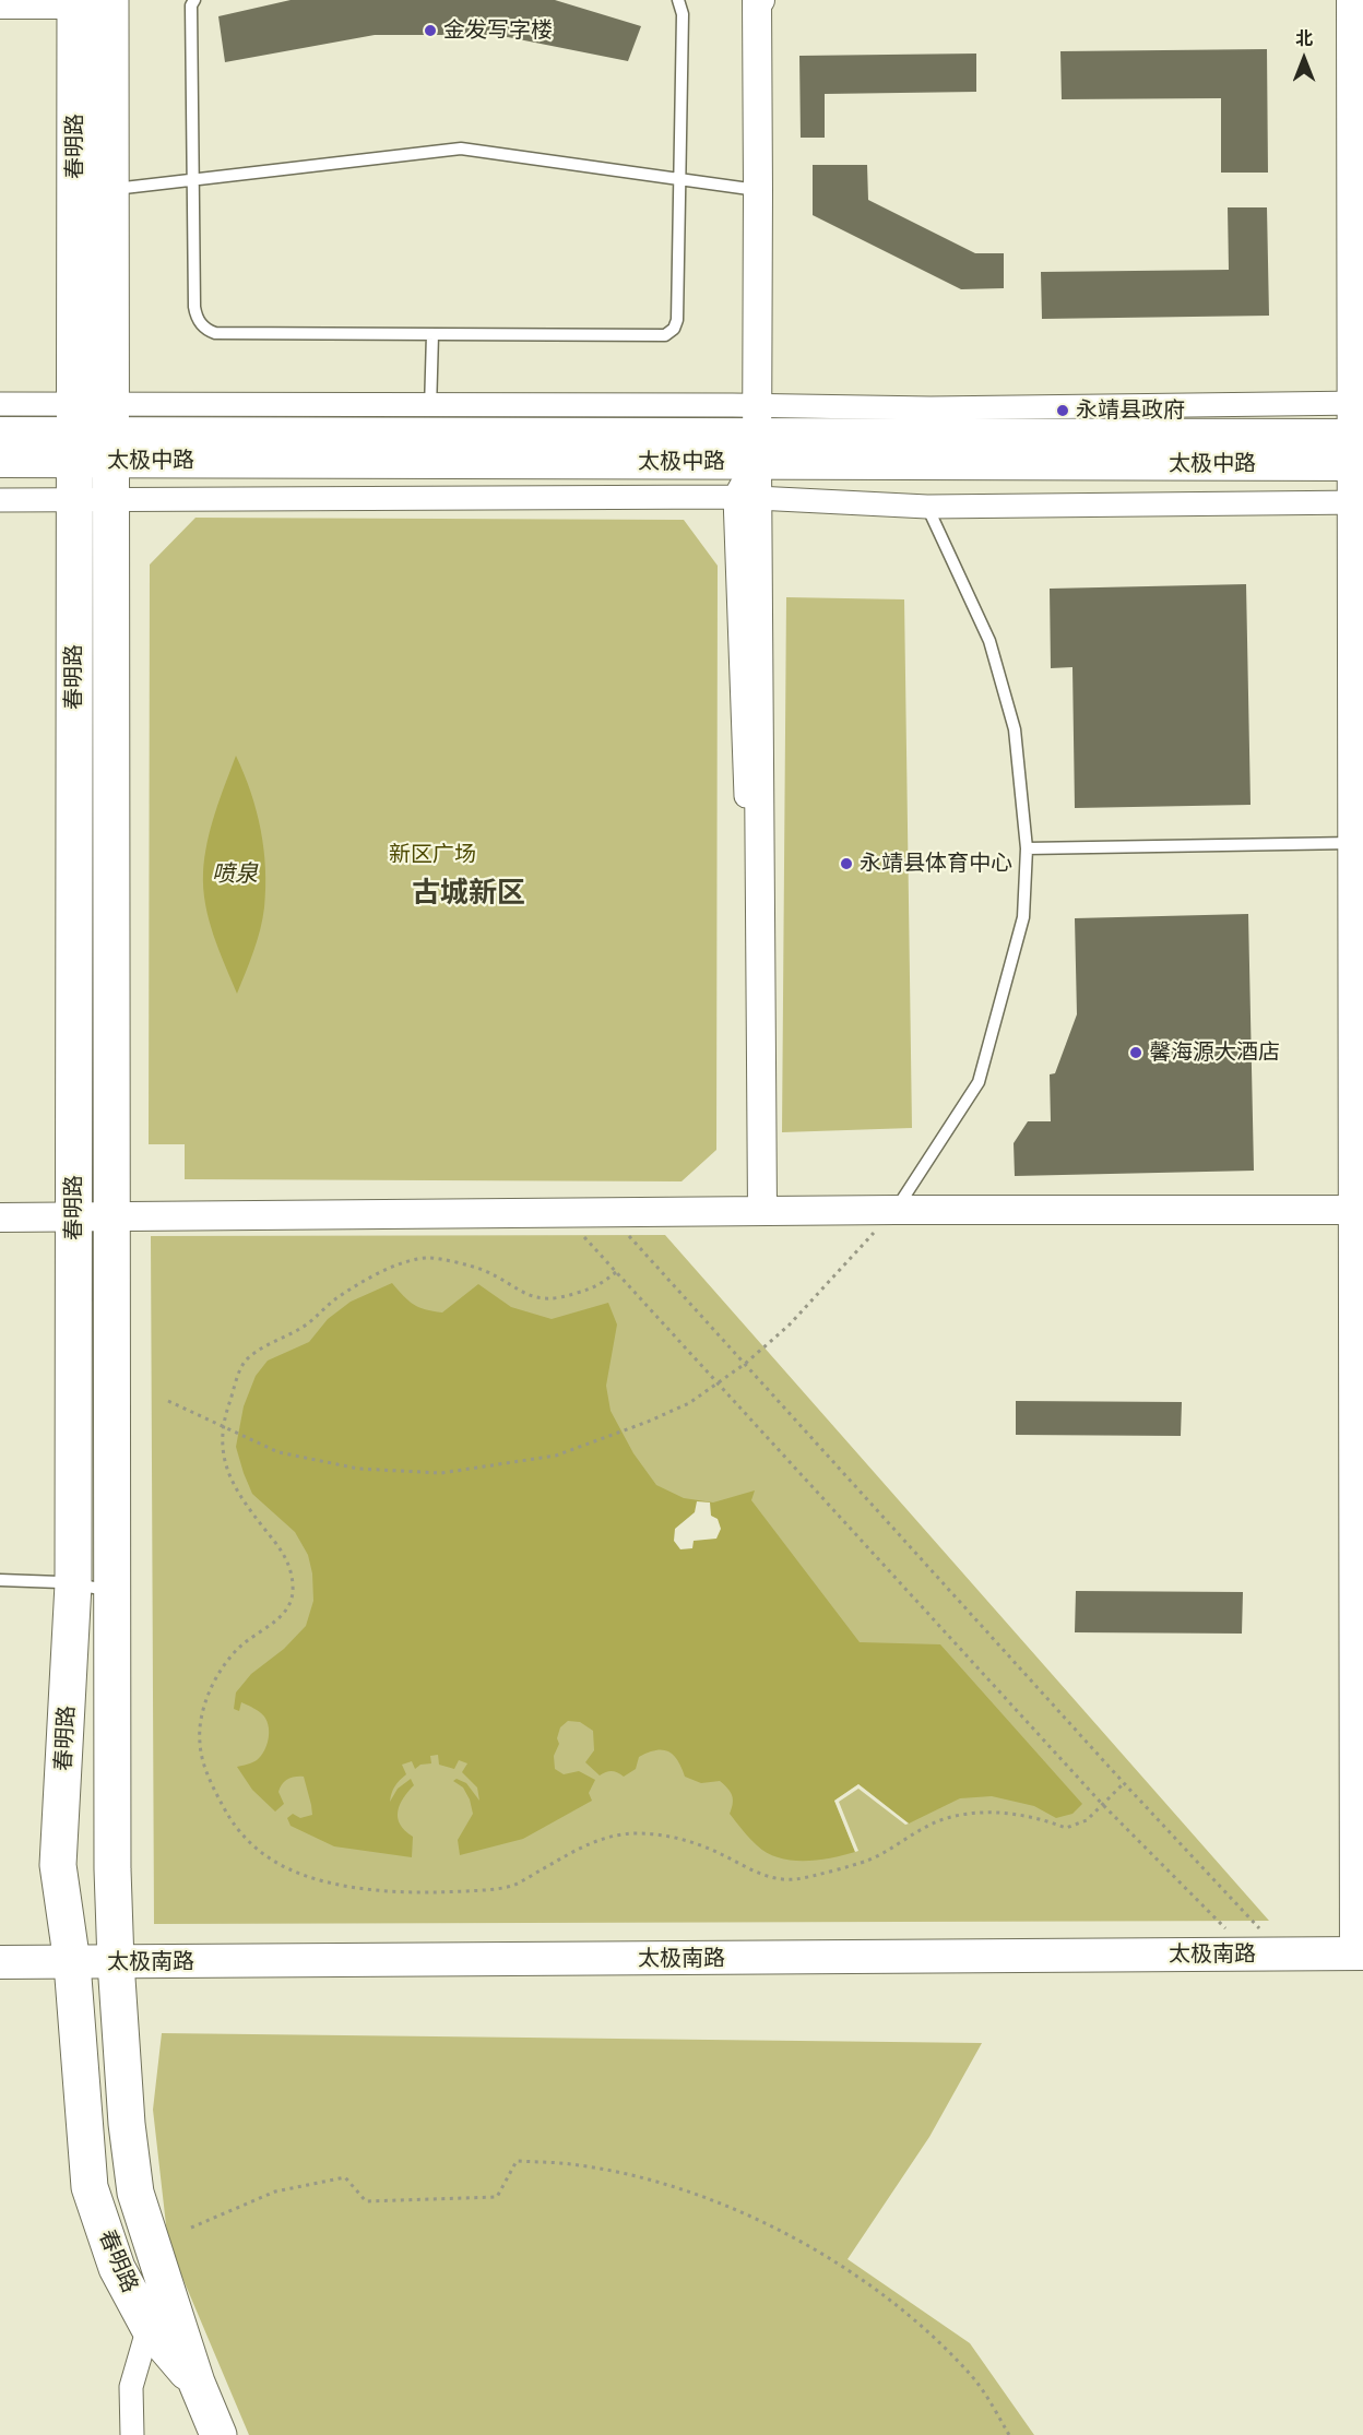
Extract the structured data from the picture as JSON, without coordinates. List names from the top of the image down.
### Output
{
  "streets": {
    "main road": ["春明路", "太极中路", "太极南路"]
  },
  "crossings": [
    ["春明路", "太极中路"],
    ["春明路", "太极南路"]
  ],
  "districts": ["古城新区"],
  "water": ["喷泉"],
  "parks": ["新区广场"],
  "places": [
    "金发写字楼",
    "永靖县政府",
    "永靖县体育中心",
    "馨海源大酒店"
  ],
  "north": "top"
}
